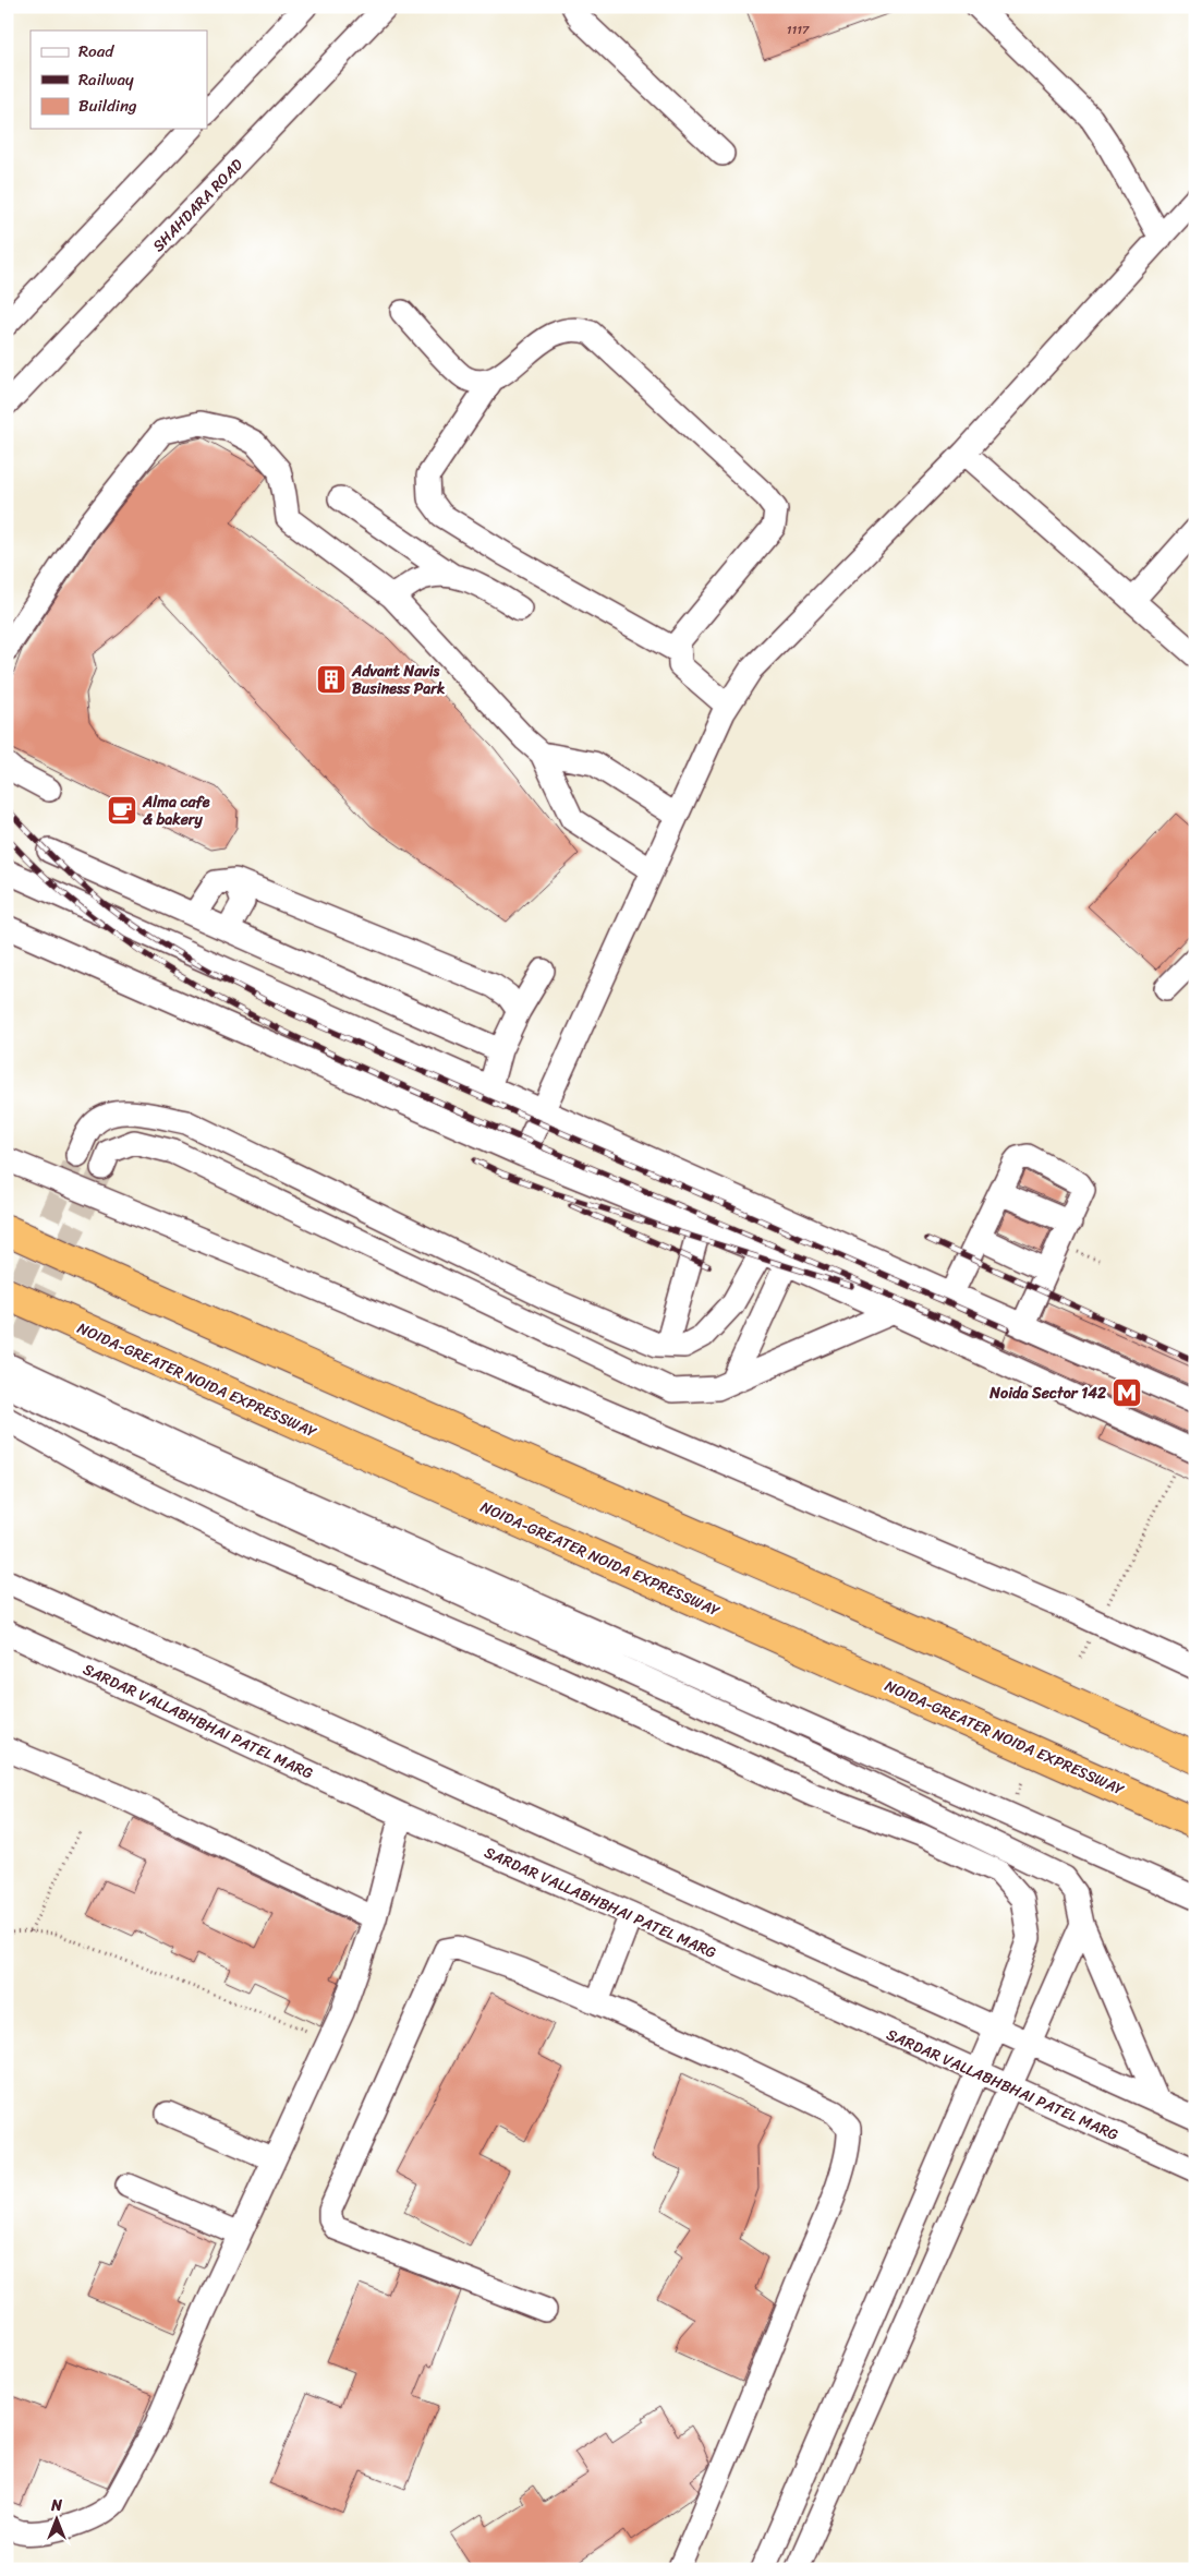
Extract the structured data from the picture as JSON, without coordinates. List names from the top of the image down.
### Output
{
  "streets": {
    "highway": ["NOIDA-GREATER NOIDA EXPRESSWAY"],
    "street": ["SHAHDARA ROAD", "SARDAR VALLABHBHAI PATEL MARG"]
  },
  "places": {
    "building": ["Advant Navis Business Park"],
    "cafe": ["Alma cafe & bakery"],
    "metro station": ["Noida Sector 142"]
  },
  "house_numbers": ["1117"],
  "legend": ["Road", "Railway", "Building"],
  "north": "top"
}
